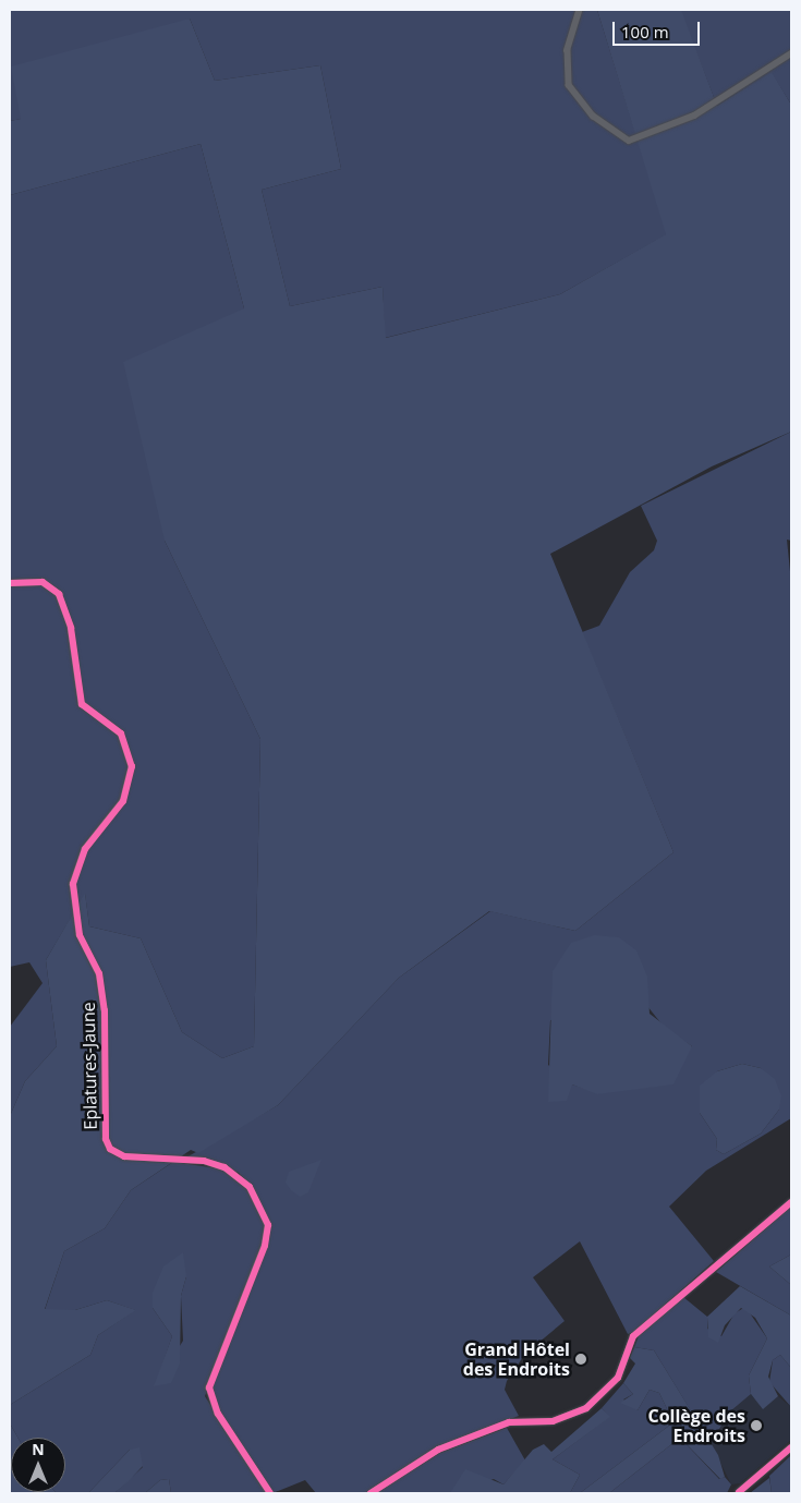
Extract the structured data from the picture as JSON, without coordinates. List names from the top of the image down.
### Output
{
  "streets": {
    "street": ["Eplatures-Jaune"]
  },
  "places": ["Grand Hôtel des Endroits", "Collège des Endroits"],
  "scale_bar": "100 m",
  "north": "top"
}
